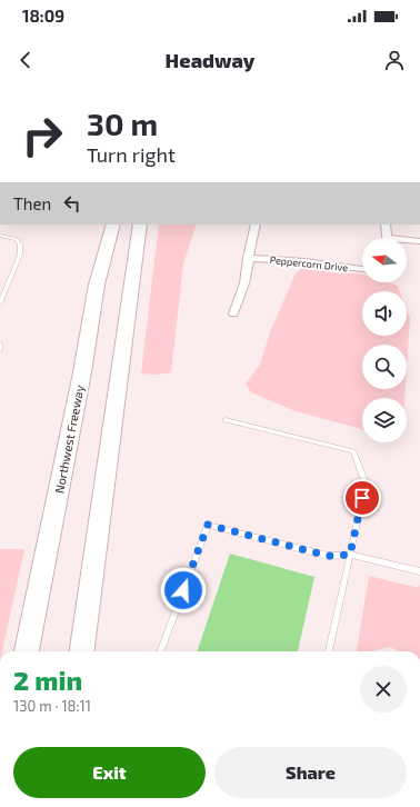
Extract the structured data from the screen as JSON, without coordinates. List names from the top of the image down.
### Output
{
  "streets": {
    "highway": ["Northwest Freeway"],
    "street": ["Peppercorn Drive"]
  },
  "north": "left",
  "page": {
    "status": "18:09",
    "header": "Headway",
    "turn": ["30 m", "Turn right"],
    "then": "Then",
    "heading": ["2 min", "130 m · 18:11"],
    "buttons": ["Exit", "Share"]
  }
}
